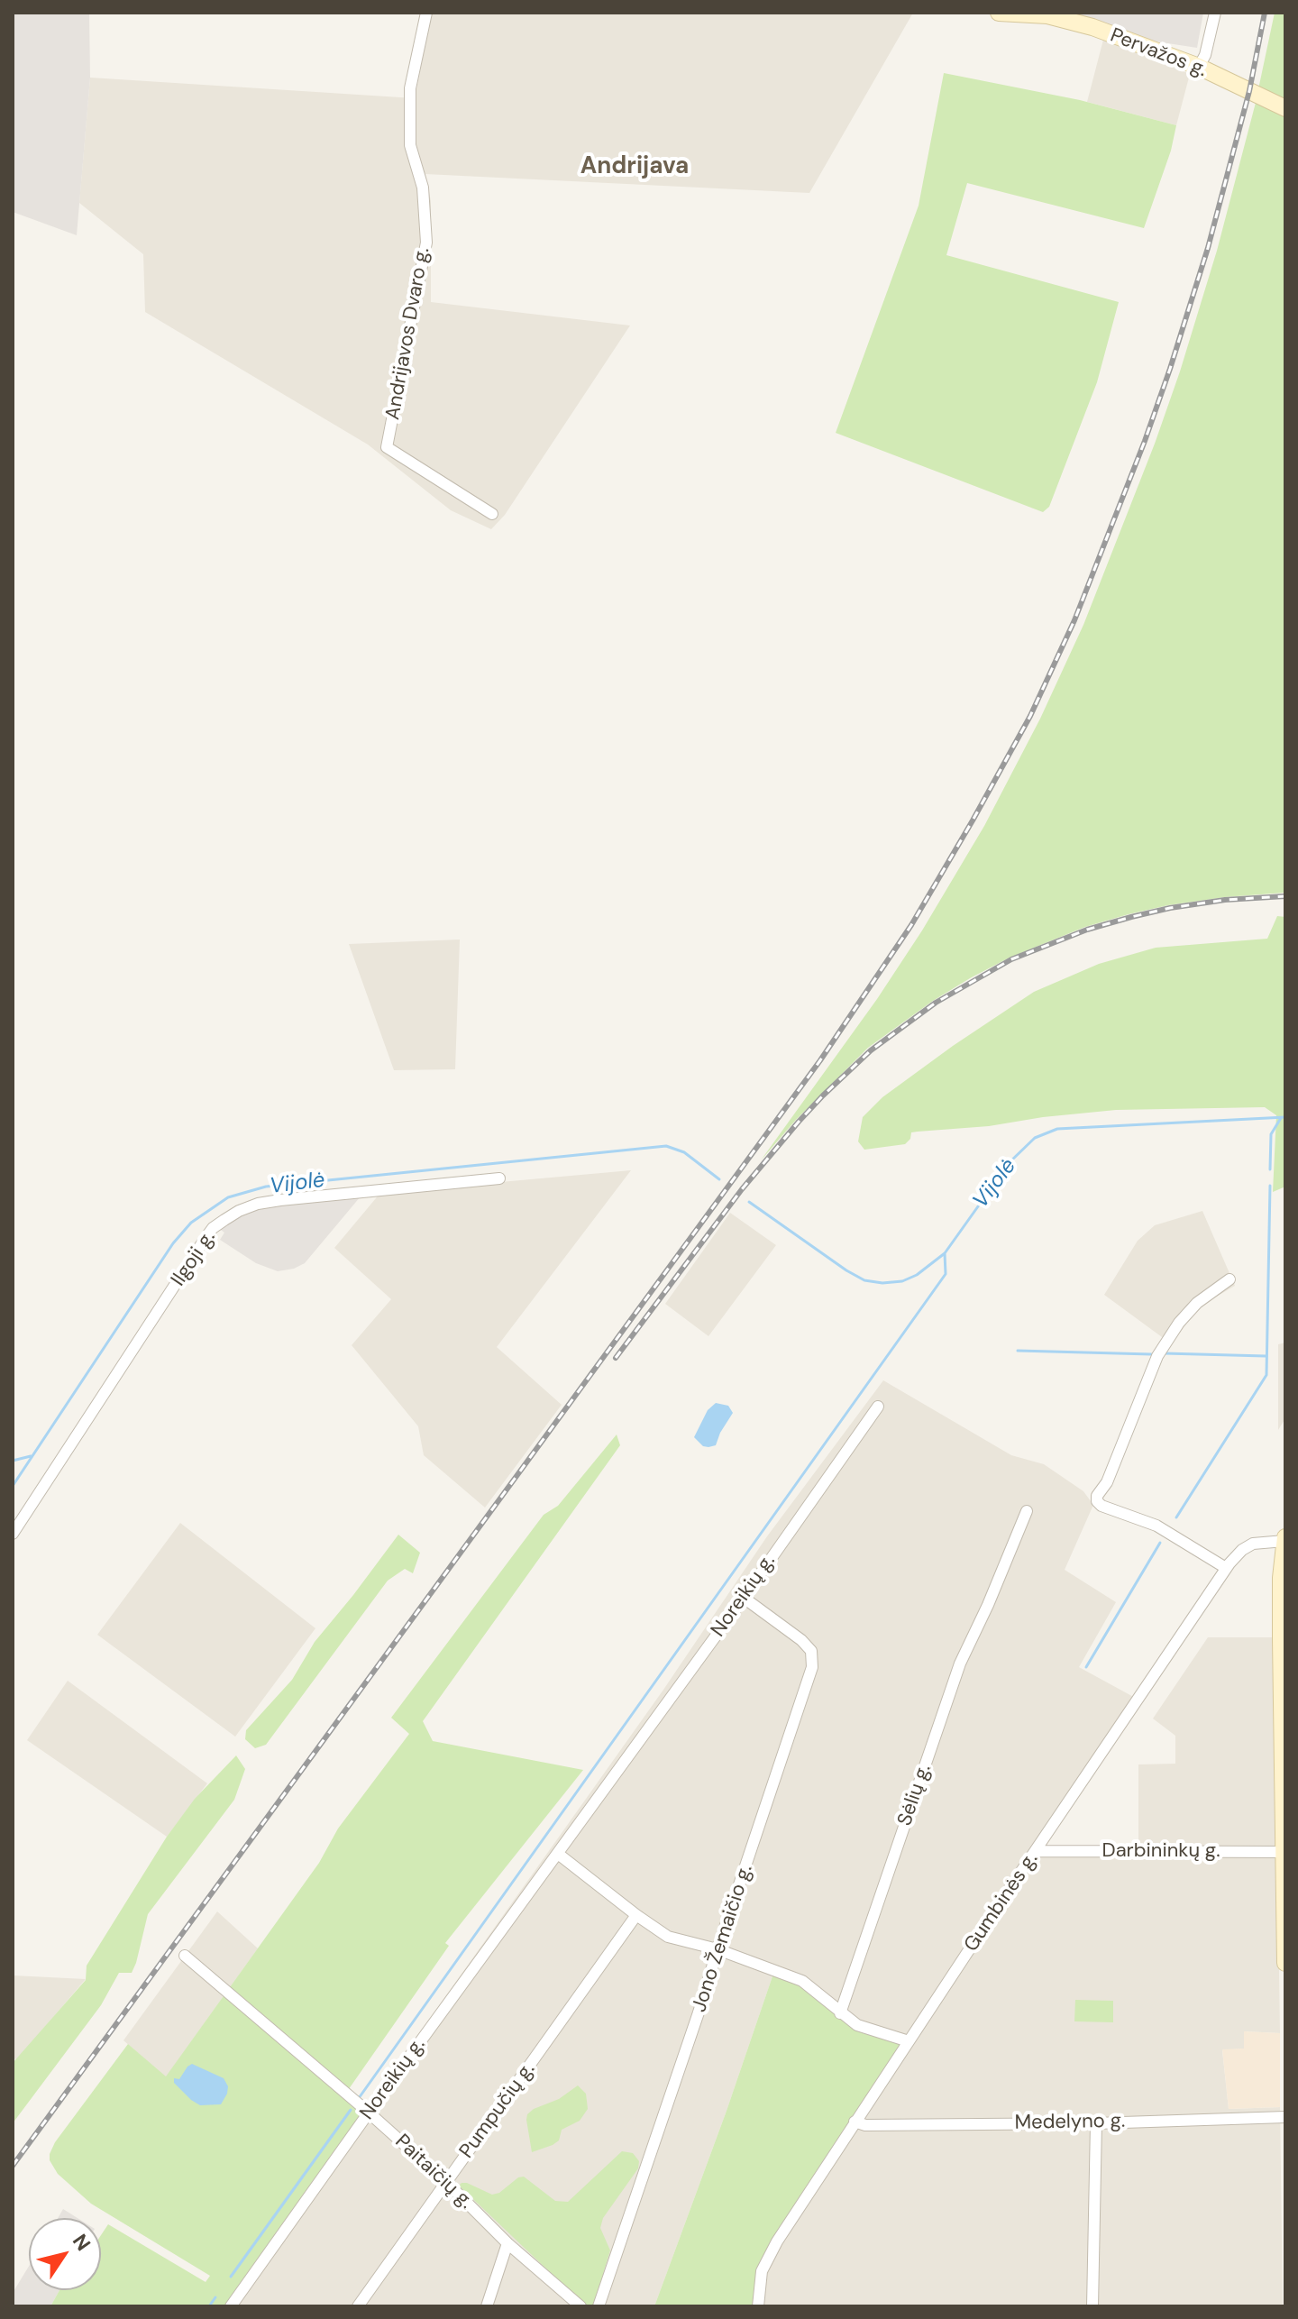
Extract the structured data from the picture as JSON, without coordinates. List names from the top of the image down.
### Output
{
  "streets": {
    "main road": ["Pervažos g."],
    "street": [
      "Andrijavos Dvaro g.",
      "Ilgoji g.",
      "Noreikių g.",
      "Sėlių g.",
      "Darbininkų g.",
      "Gumbinės g.",
      "Jono Žemaičio g.",
      "Pumpučių g.",
      "Medelyno g.",
      "Paitaičių g."
    ]
  },
  "crossings": [
    ["Noreikių g.", "Jono Žemaičio g."],
    ["Noreikių g.", "Paitaičių g."],
    ["Darbininkų g.", "Gumbinės g."],
    ["Gumbinės g.", "Medelyno g."],
    ["Pumpučių g.", "Paitaičių g."]
  ],
  "districts": ["Andrijava"],
  "water": ["Vijolė"],
  "north": "top right"
}
